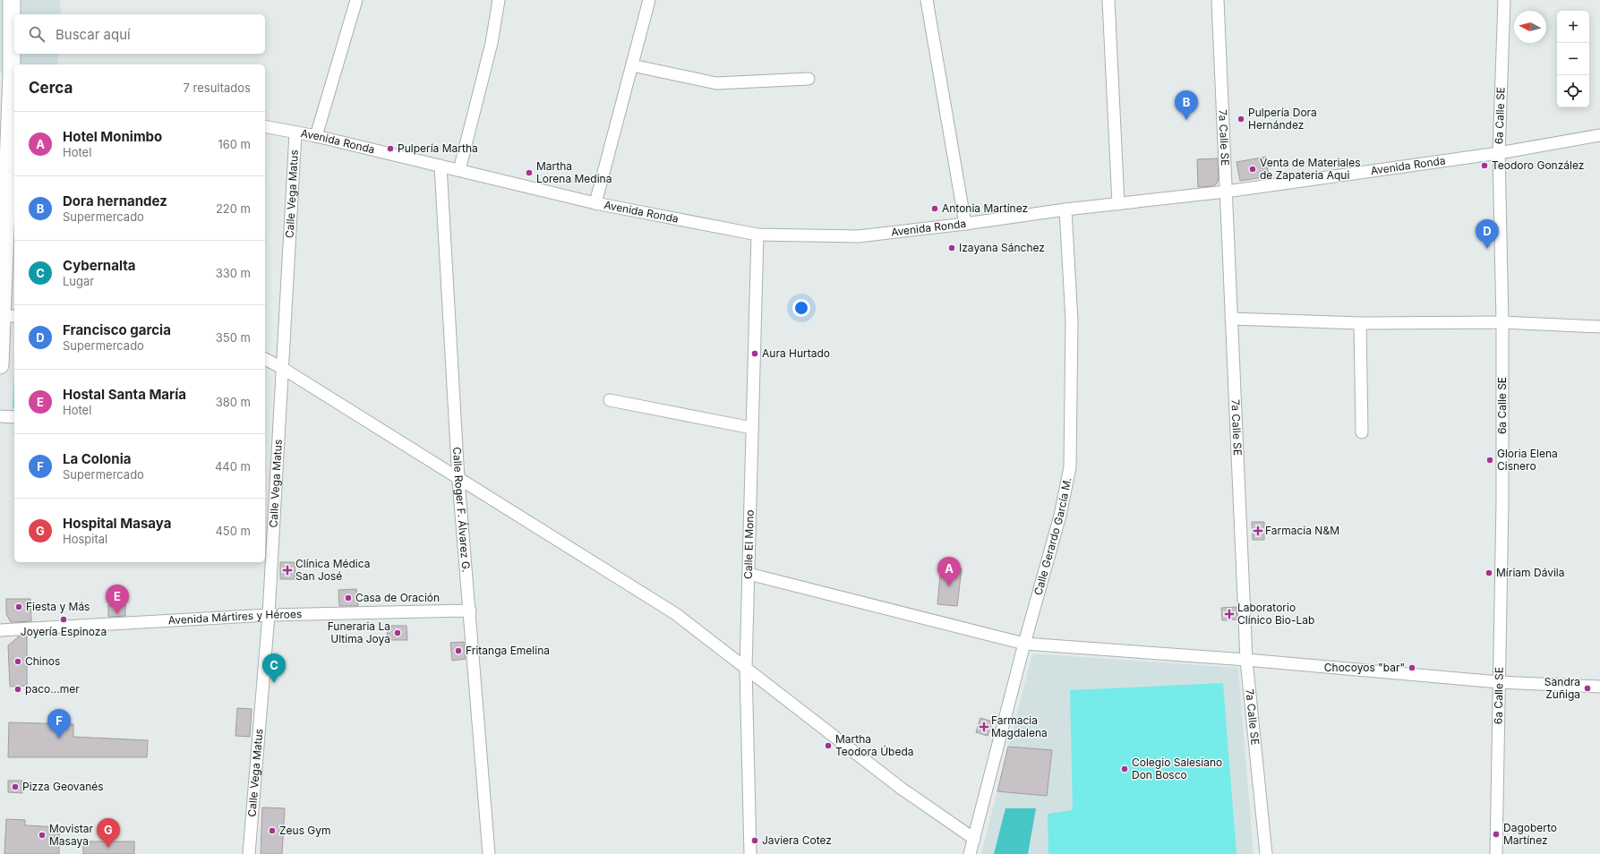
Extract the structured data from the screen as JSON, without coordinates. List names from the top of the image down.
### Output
{
  "streets": {
    "street": [
      "6a Calle SE",
      "7a Calle SE",
      "Avenida Ronda",
      "Calle Vega Matus",
      "Calle Roger F. Álvarez G.",
      "Calle Gerardo García M.",
      "Calle El Mono",
      "Avenida Mártires y Héroes"
    ]
  },
  "crossings": [
    ["6a Calle SE", "Avenida Ronda"],
    ["7a Calle SE", "Avenida Ronda"],
    ["Avenida Ronda", "Calle Vega Matus"],
    ["Avenida Ronda", "Calle Roger F. Álvarez G."],
    ["Avenida Ronda", "Calle Gerardo García M."],
    ["Avenida Ronda", "Calle El Mono"],
    ["Calle Vega Matus", "Avenida Mártires y Héroes"],
    ["Calle Roger F. Álvarez G.", "Avenida Mártires y Héroes"]
  ],
  "places": {
    "other": [
      "Pulpería Dora Hernández",
      "Pulpería Martha",
      "Teodoro González",
      "Venta de Materiales de Zapateria Aqui",
      "Martha Lorena Medina",
      "Antonia Martínez",
      "Izayana Sánchez",
      "Aura Hurtado",
      "Gloria Elena Cisnero",
      "Míriam Dávila",
      "Casa de Oración",
      "Fiesta y Más",
      "Joyería Espinoza",
      "Funeraria La Ultima Joya",
      "Fritanga Emelina",
      "Chinos",
      "Chocoyos \"bar\"",
      "Sandra Zuñiga",
      "paco...mer",
      "Martha Teodora Úbeda",
      "Colegio Salesiano Don Bosco",
      "Pizza Geovanés",
      "Zeus Gym",
      "Dagoberto Martínez",
      "Movistar Masaya",
      "Javiera Cotez"
    ],
    "health": [
      "Farmacia N&M",
      "Clínica Médica San José",
      "Laboratorio Clínico Bio-Lab",
      "Farmacia Magdalena"
    ]
  },
  "north": "left",
  "page": {
    "map_buttons": ["+", "−"],
    "search": "Buscar aquí",
    "heading": ["Cerca", "7 resultados"],
    "pins": [
      "B",
      "D",
      "A",
      "E",
      "C",
      "F",
      "G"
    ],
    "list": [
      {
        "mark": "A",
        "name": "Hotel Monimbo",
        "note": "Hotel",
        "value": "160 m"
      },
      {
        "mark": "B",
        "name": "Dora hernandez",
        "note": "Supermercado",
        "value": "220 m"
      },
      {
        "mark": "C",
        "name": "Cybernalta",
        "note": "Lugar",
        "value": "330 m"
      },
      {
        "mark": "D",
        "name": "Francisco garcia",
        "note": "Supermercado",
        "value": "350 m"
      },
      {
        "mark": "E",
        "name": "Hostal Santa María",
        "note": "Hotel",
        "value": "380 m"
      },
      {
        "mark": "F",
        "name": "La Colonia",
        "note": "Supermercado",
        "value": "440 m"
      },
      {
        "mark": "G",
        "name": "Hospital Masaya",
        "note": "Hospital",
        "value": "450 m"
      }
    ]
  }
}
